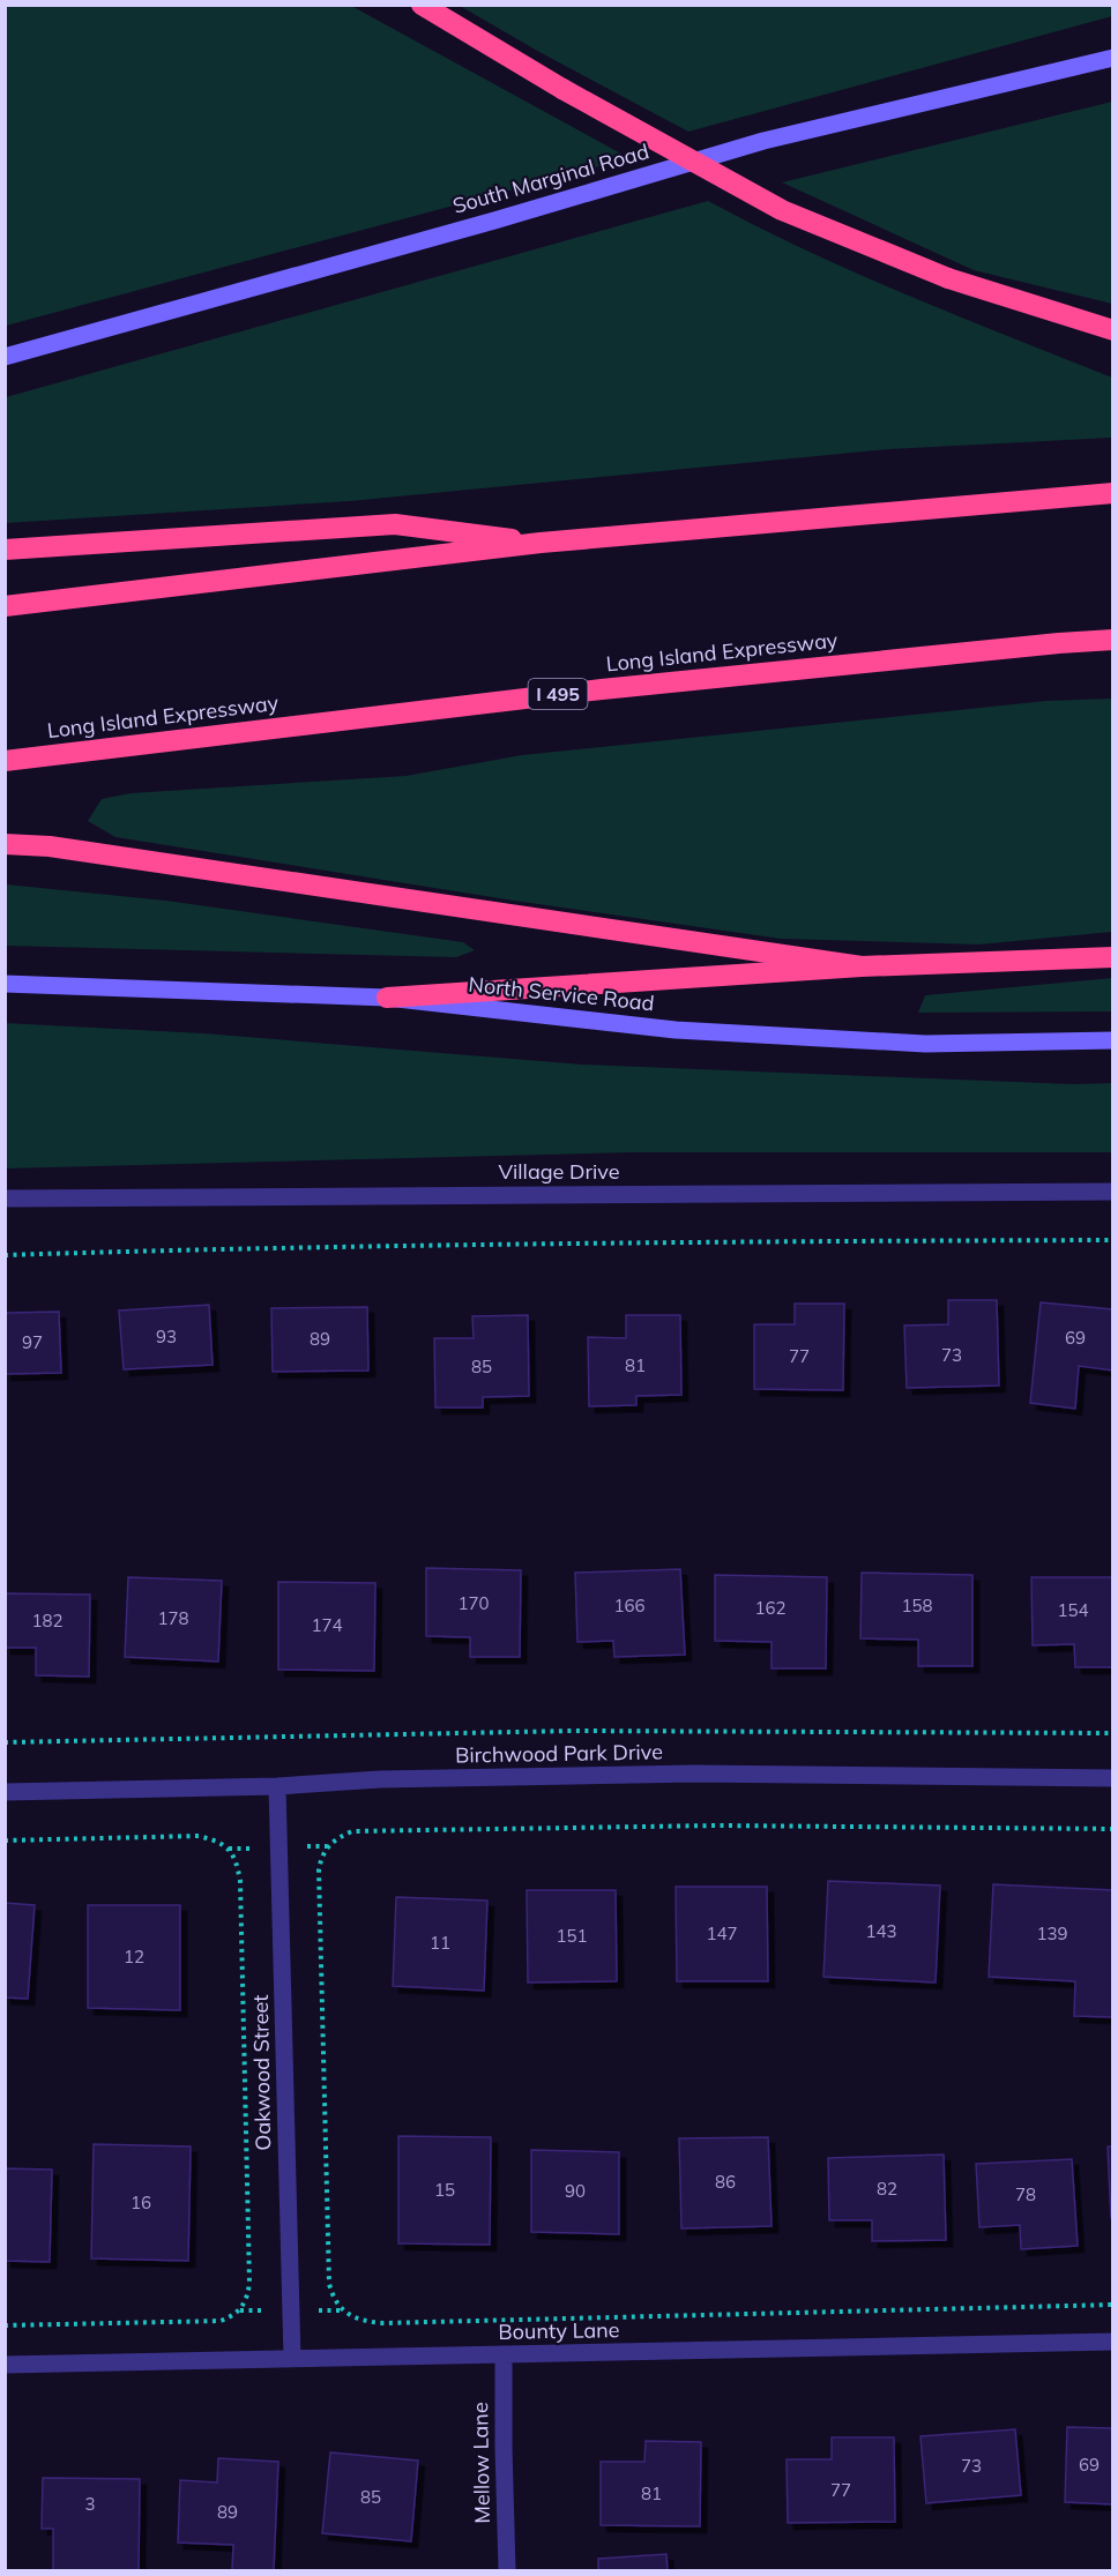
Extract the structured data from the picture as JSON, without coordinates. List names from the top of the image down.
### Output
{
  "streets": {
    "highway": ["Long Island Expressway", "I 495"],
    "main road": ["South Marginal Road", "North Service Road"],
    "street": [
      "Village Drive",
      "Birchwood Park Drive",
      "Oakwood Street",
      "Bounty Lane",
      "Mellow Lane"
    ]
  },
  "crossings": [
    ["Birchwood Park Drive", "Oakwood Street"],
    ["Oakwood Street", "Bounty Lane"],
    ["Bounty Lane", "Mellow Lane"]
  ],
  "house_numbers": [
    "93",
    "69",
    "89",
    "97",
    "73",
    "77",
    "81",
    "85",
    "170",
    "166",
    "158",
    "162",
    "154",
    "178",
    "182",
    "174",
    "143",
    "147",
    "139",
    "151",
    "11",
    "12",
    "86",
    "82",
    "15",
    "90",
    "78",
    "16",
    "69",
    "73",
    "77",
    "81",
    "85",
    "3",
    "89"
  ]
}
